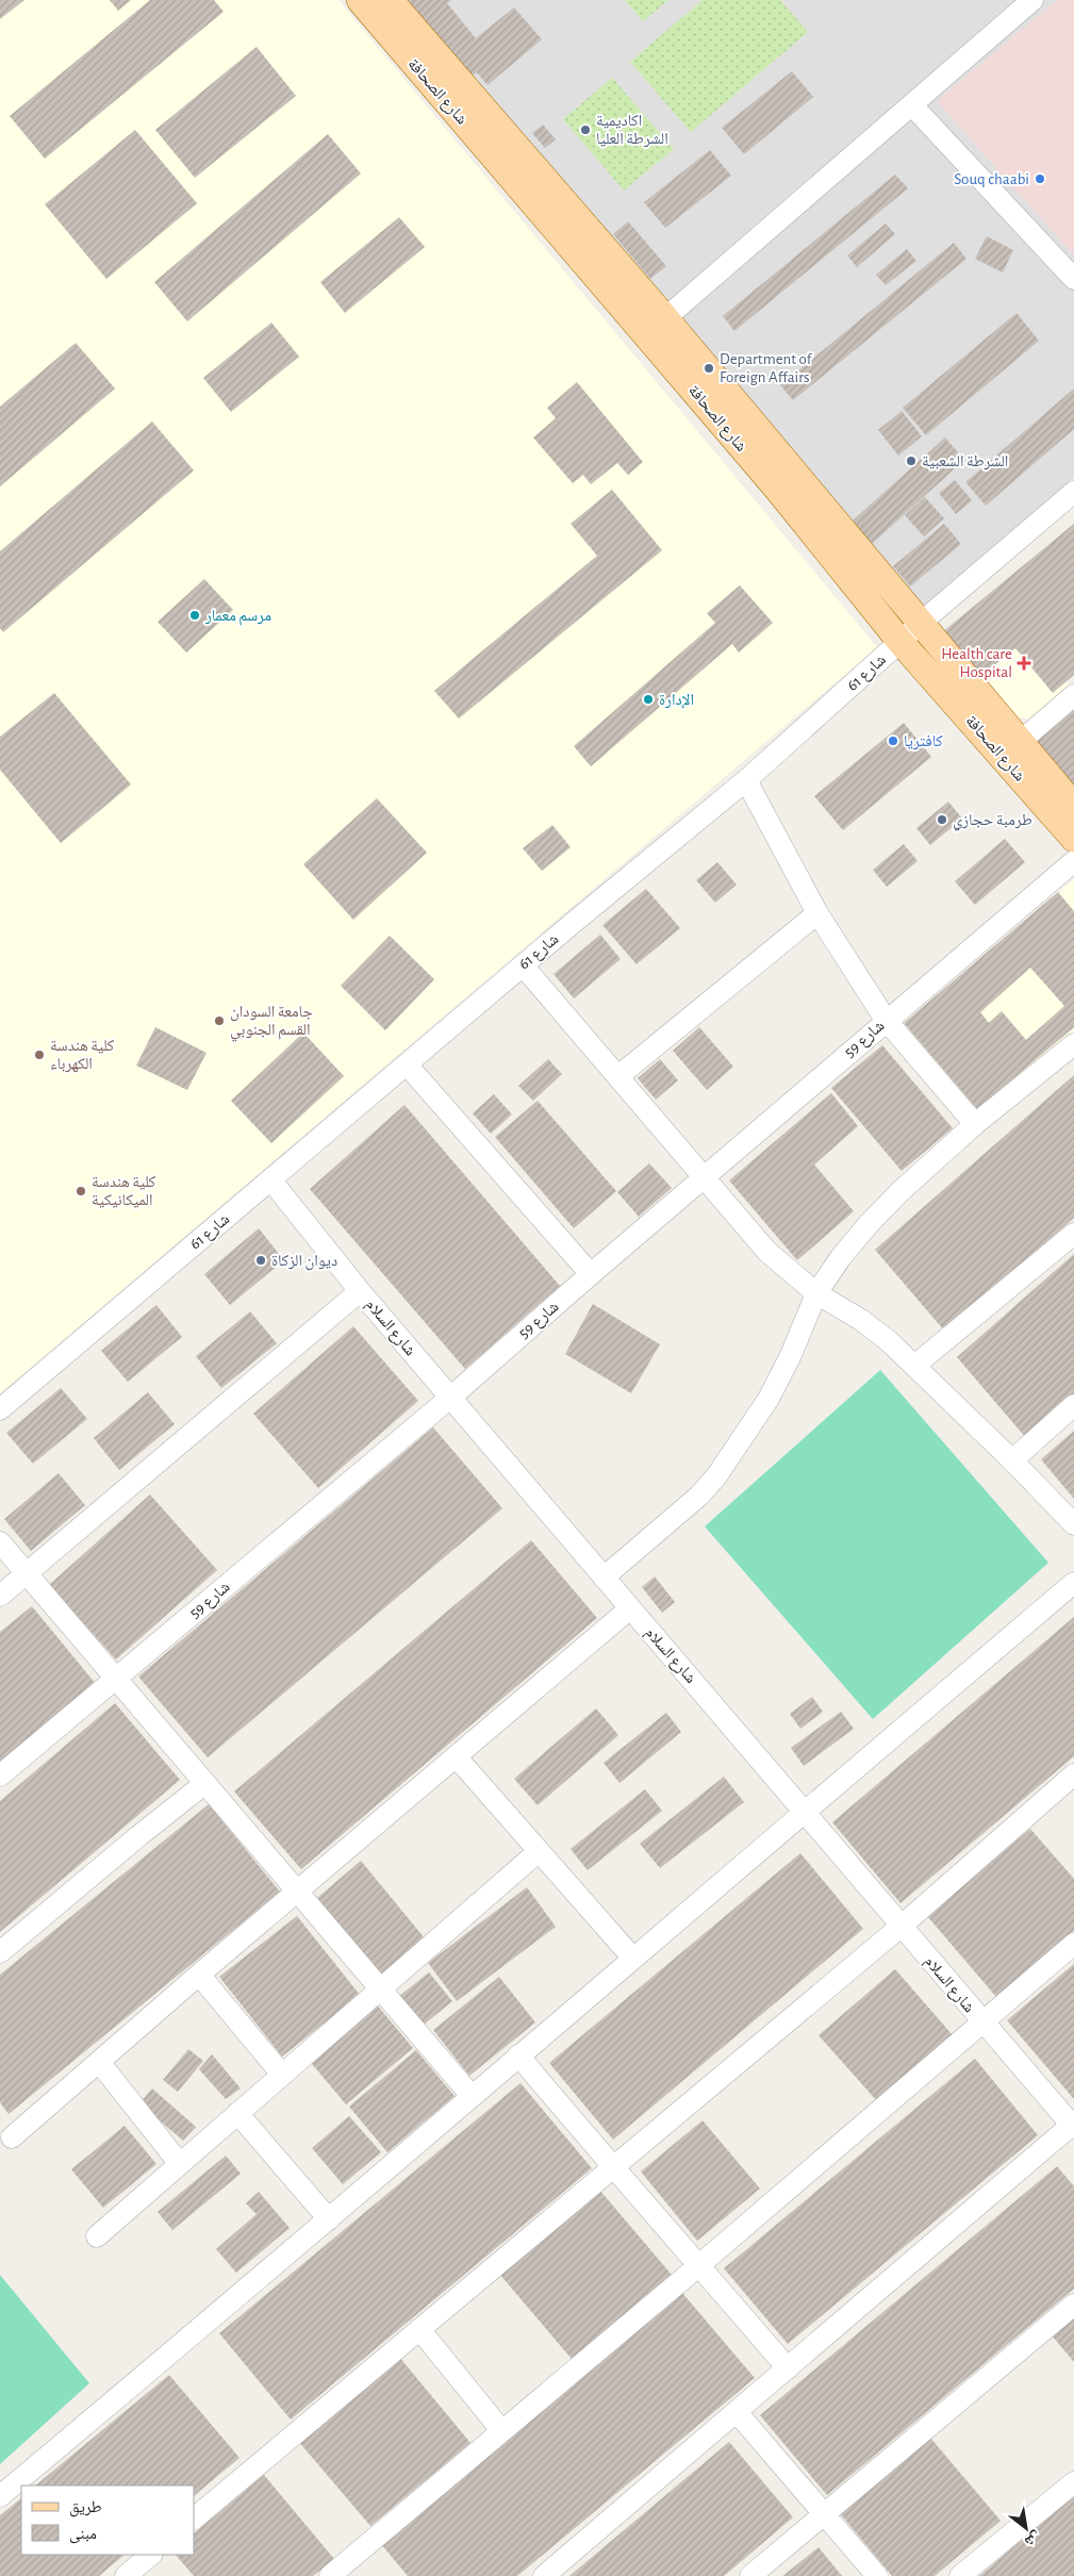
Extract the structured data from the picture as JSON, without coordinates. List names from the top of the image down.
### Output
{
  "streets": {
    "main road": ["شارع الصحافة"],
    "street": ["شارع 61", "شارع 59", "شارع السلام"]
  },
  "crossings": [
    ["شارع الصحافة", "شارع 61"],
    ["شارع 61", "شارع السلام"],
    ["شارع 59", "شارع السلام"]
  ],
  "places": {
    "other": [
      "اكاديمية الشرطة العليا",
      "Souq chaabi",
      "Department of Foreign Affairs",
      "الشرطة الشعبية",
      "مرسم معمار",
      "الإدارة",
      "كافتريا",
      "طرمبة حجازي",
      "جامعة السودان القسم الجنوبي",
      "كلية هندسة الكهرباء",
      "كلية هندسة الميكانيكية",
      "ديوان الزكاة"
    ],
    "health": ["Health care Hospital"]
  },
  "legend": ["طريق", "مبنى"],
  "north": "bottom right"
}
